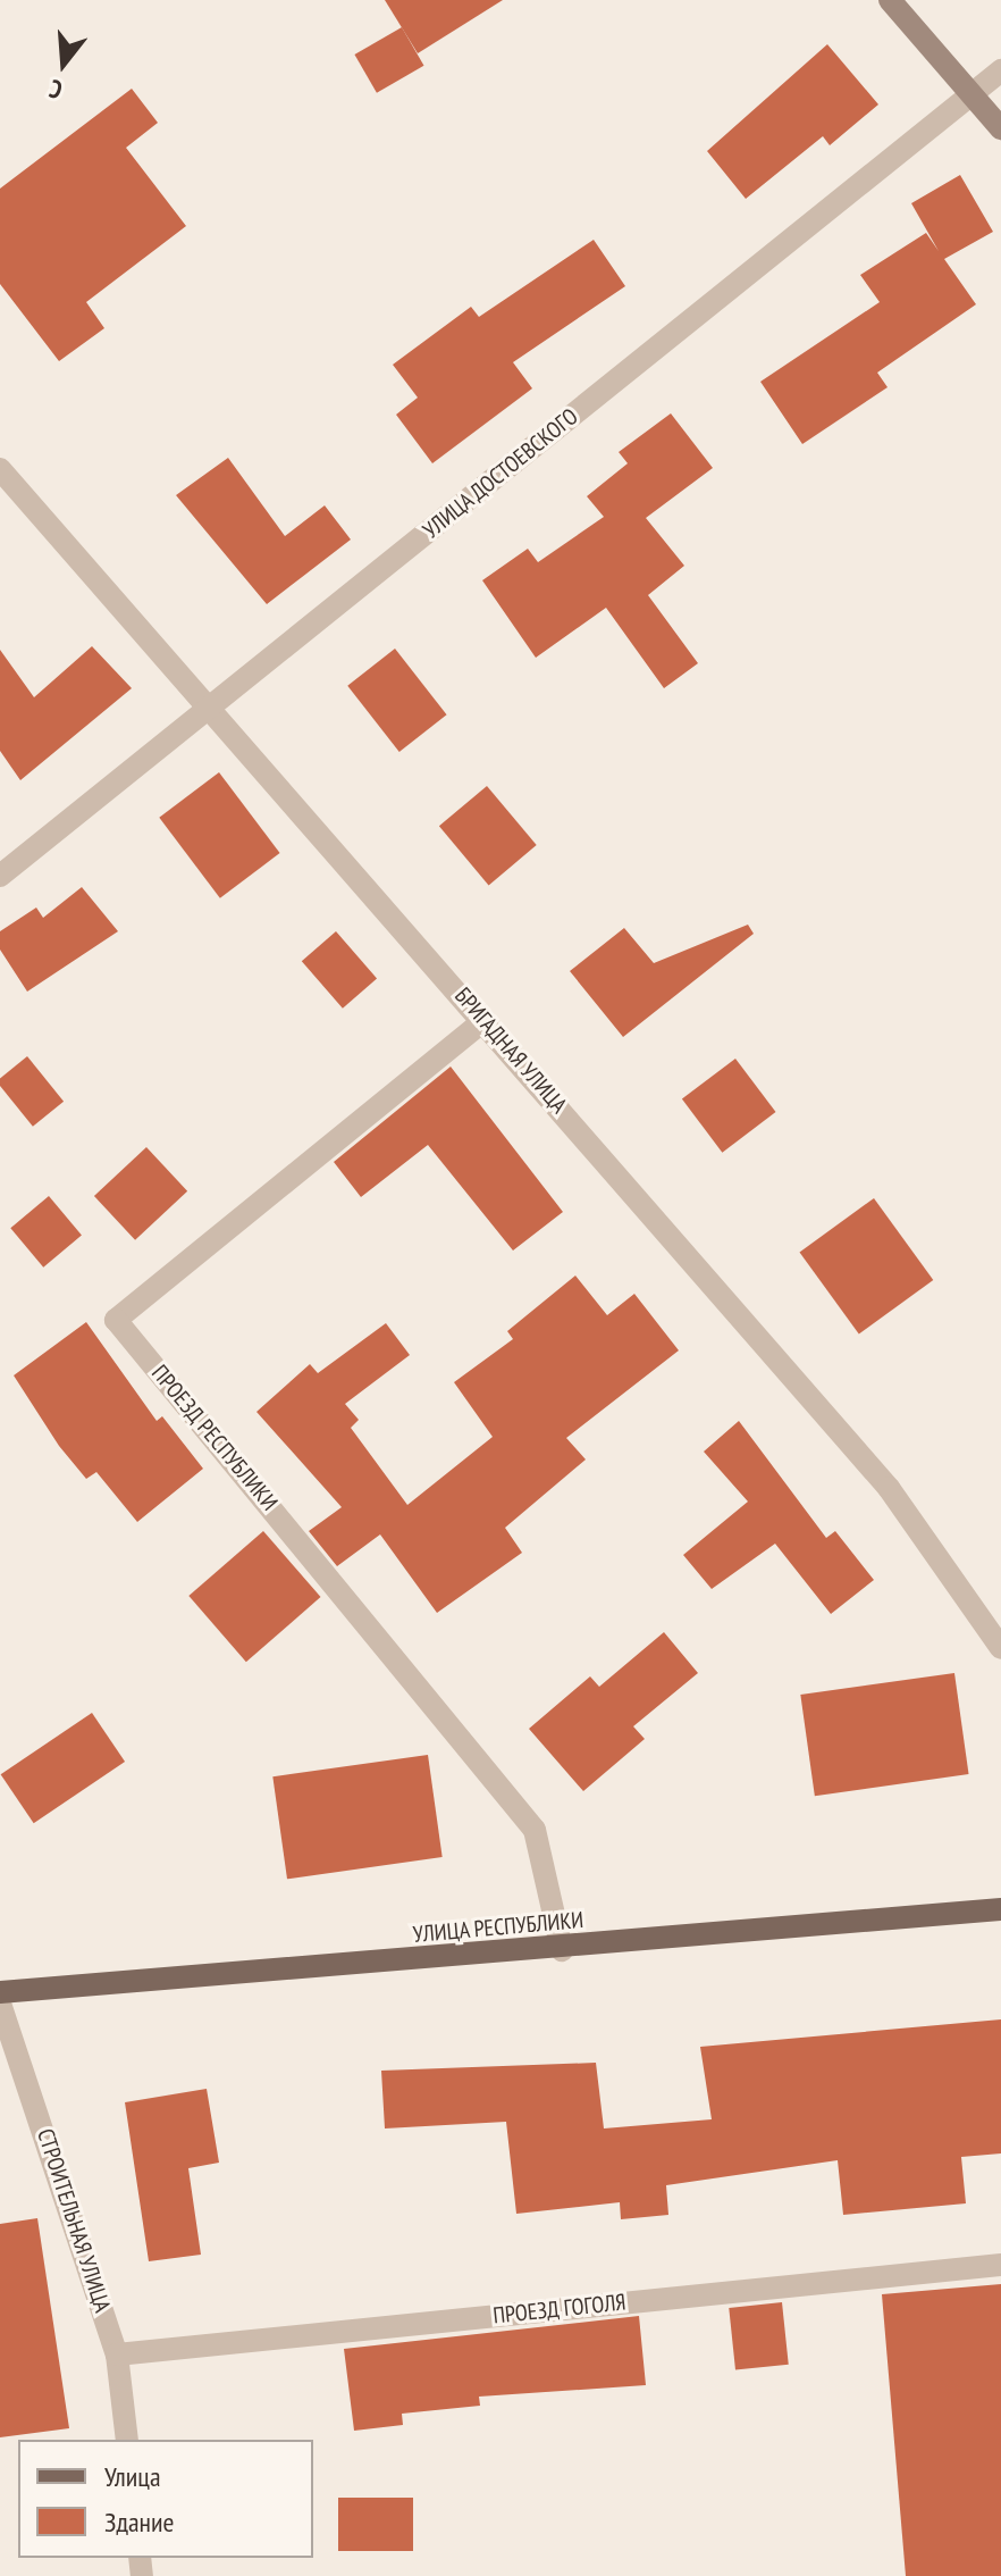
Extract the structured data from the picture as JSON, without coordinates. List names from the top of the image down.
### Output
{
  "streets": {
    "main road": ["УЛИЦА РЕСПУБЛИКИ"],
    "street": [
      "УЛИЦА ДОСТОЕВСКОГО",
      "БРИГАДНАЯ УЛИЦА",
      "ПРОЕЗД РЕСПУБЛИКИ",
      "СТРОИТЕЛЬНАЯ УЛИЦА",
      "ПРОЕЗД ГОГОЛЯ"
    ]
  },
  "crossings": [
    ["УЛИЦА ДОСТОЕВСКОГО", "БРИГАДНАЯ УЛИЦА"],
    ["БРИГАДНАЯ УЛИЦА", "ПРОЕЗД РЕСПУБЛИКИ"],
    ["ПРОЕЗД РЕСПУБЛИКИ", "УЛИЦА РЕСПУБЛИКИ"],
    ["СТРОИТЕЛЬНАЯ УЛИЦА", "ПРОЕЗД ГОГОЛЯ"]
  ],
  "legend": ["Улица", "Здание"],
  "north": "bottom"
}
